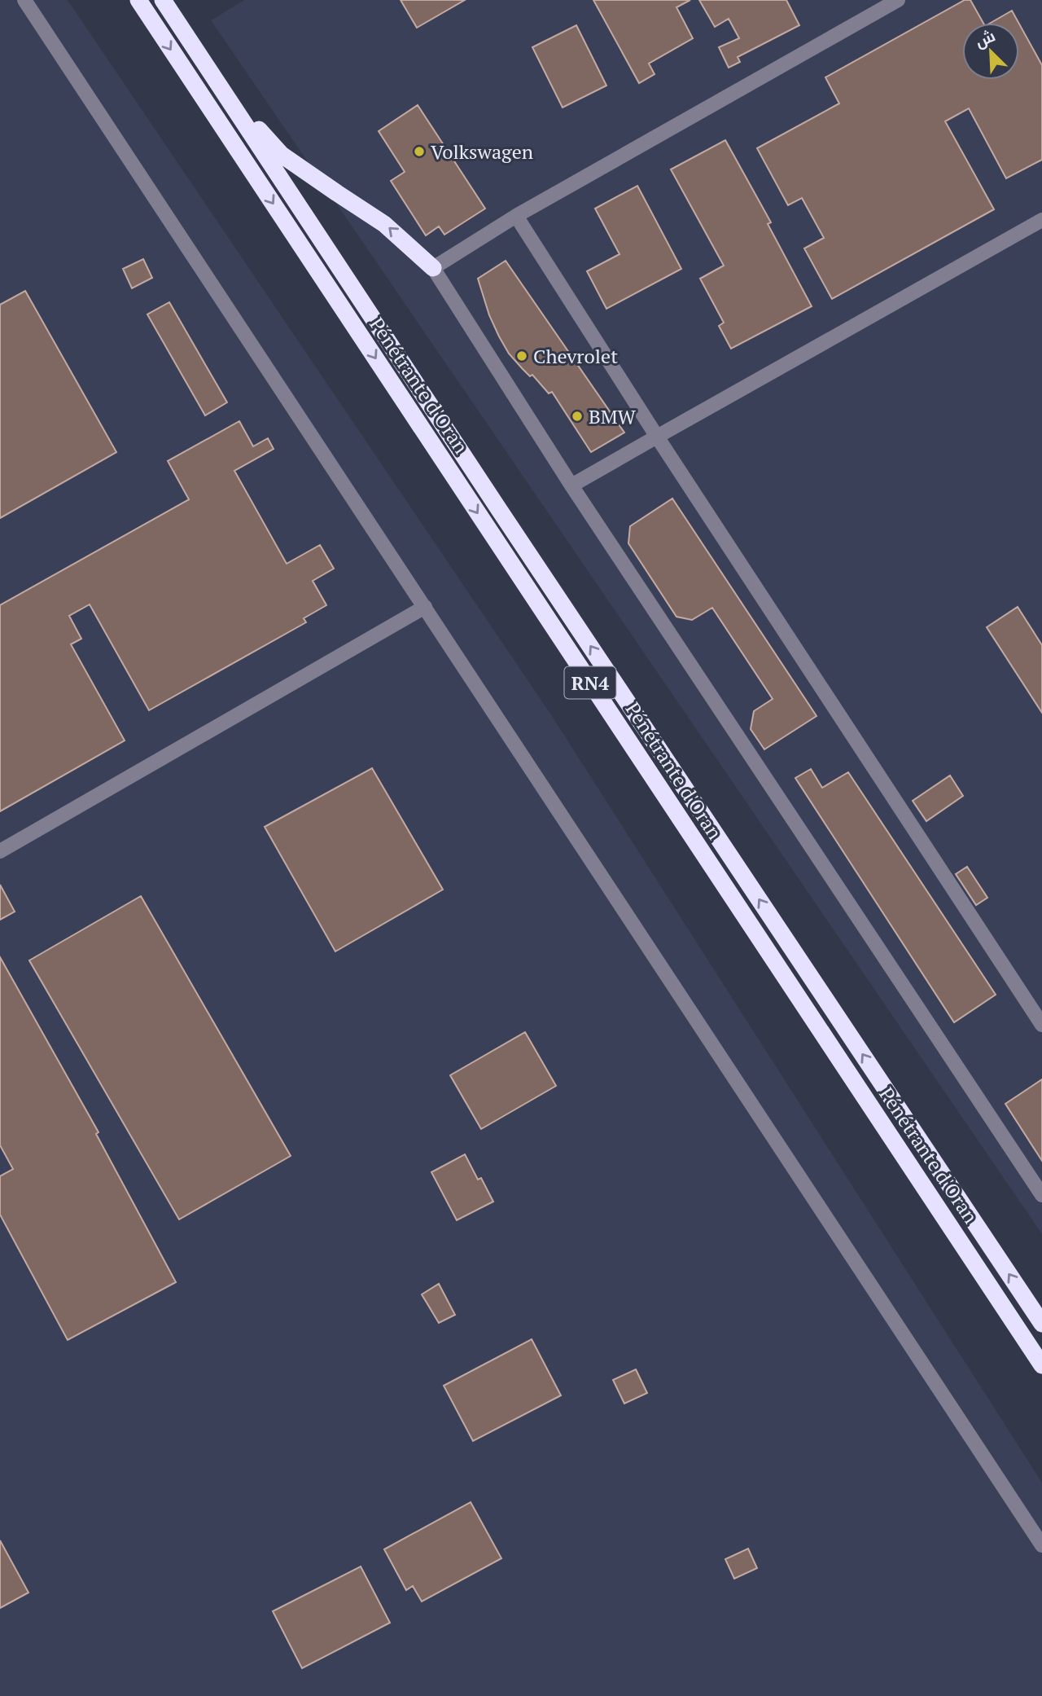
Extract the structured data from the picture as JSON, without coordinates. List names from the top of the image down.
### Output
{
  "streets": {
    "highway": ["Pénétrante d'Oran", "RN4"]
  },
  "places": ["Volkswagen", "Chevrolet", "BMW"],
  "north": "top left"
}
